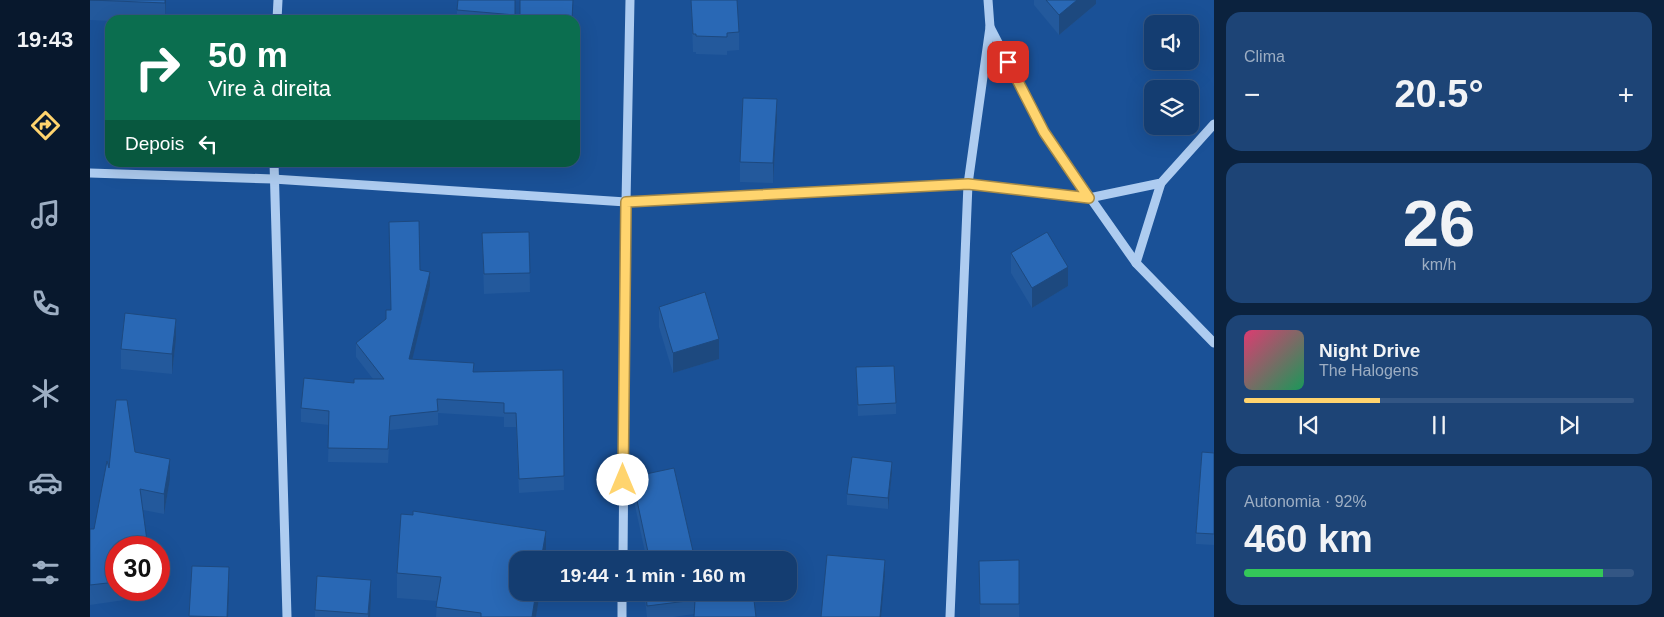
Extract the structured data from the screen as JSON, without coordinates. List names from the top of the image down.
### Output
{
  "page": {
    "tabs": "19:43",
    "tile": [
      "Clima",
      ["26", "km/h"],
      ["Autonomia · 92%", "460 km"]
    ],
    "turn": ["50 m", "Vire à direita"],
    "heat": ["−", "20.5°", "+"],
    "then": "Depois",
    "song": ["Night Drive", "The Halogens"],
    "limit": "30",
    "trip": "19:44 · 1 min · 160 m"
  }
}
